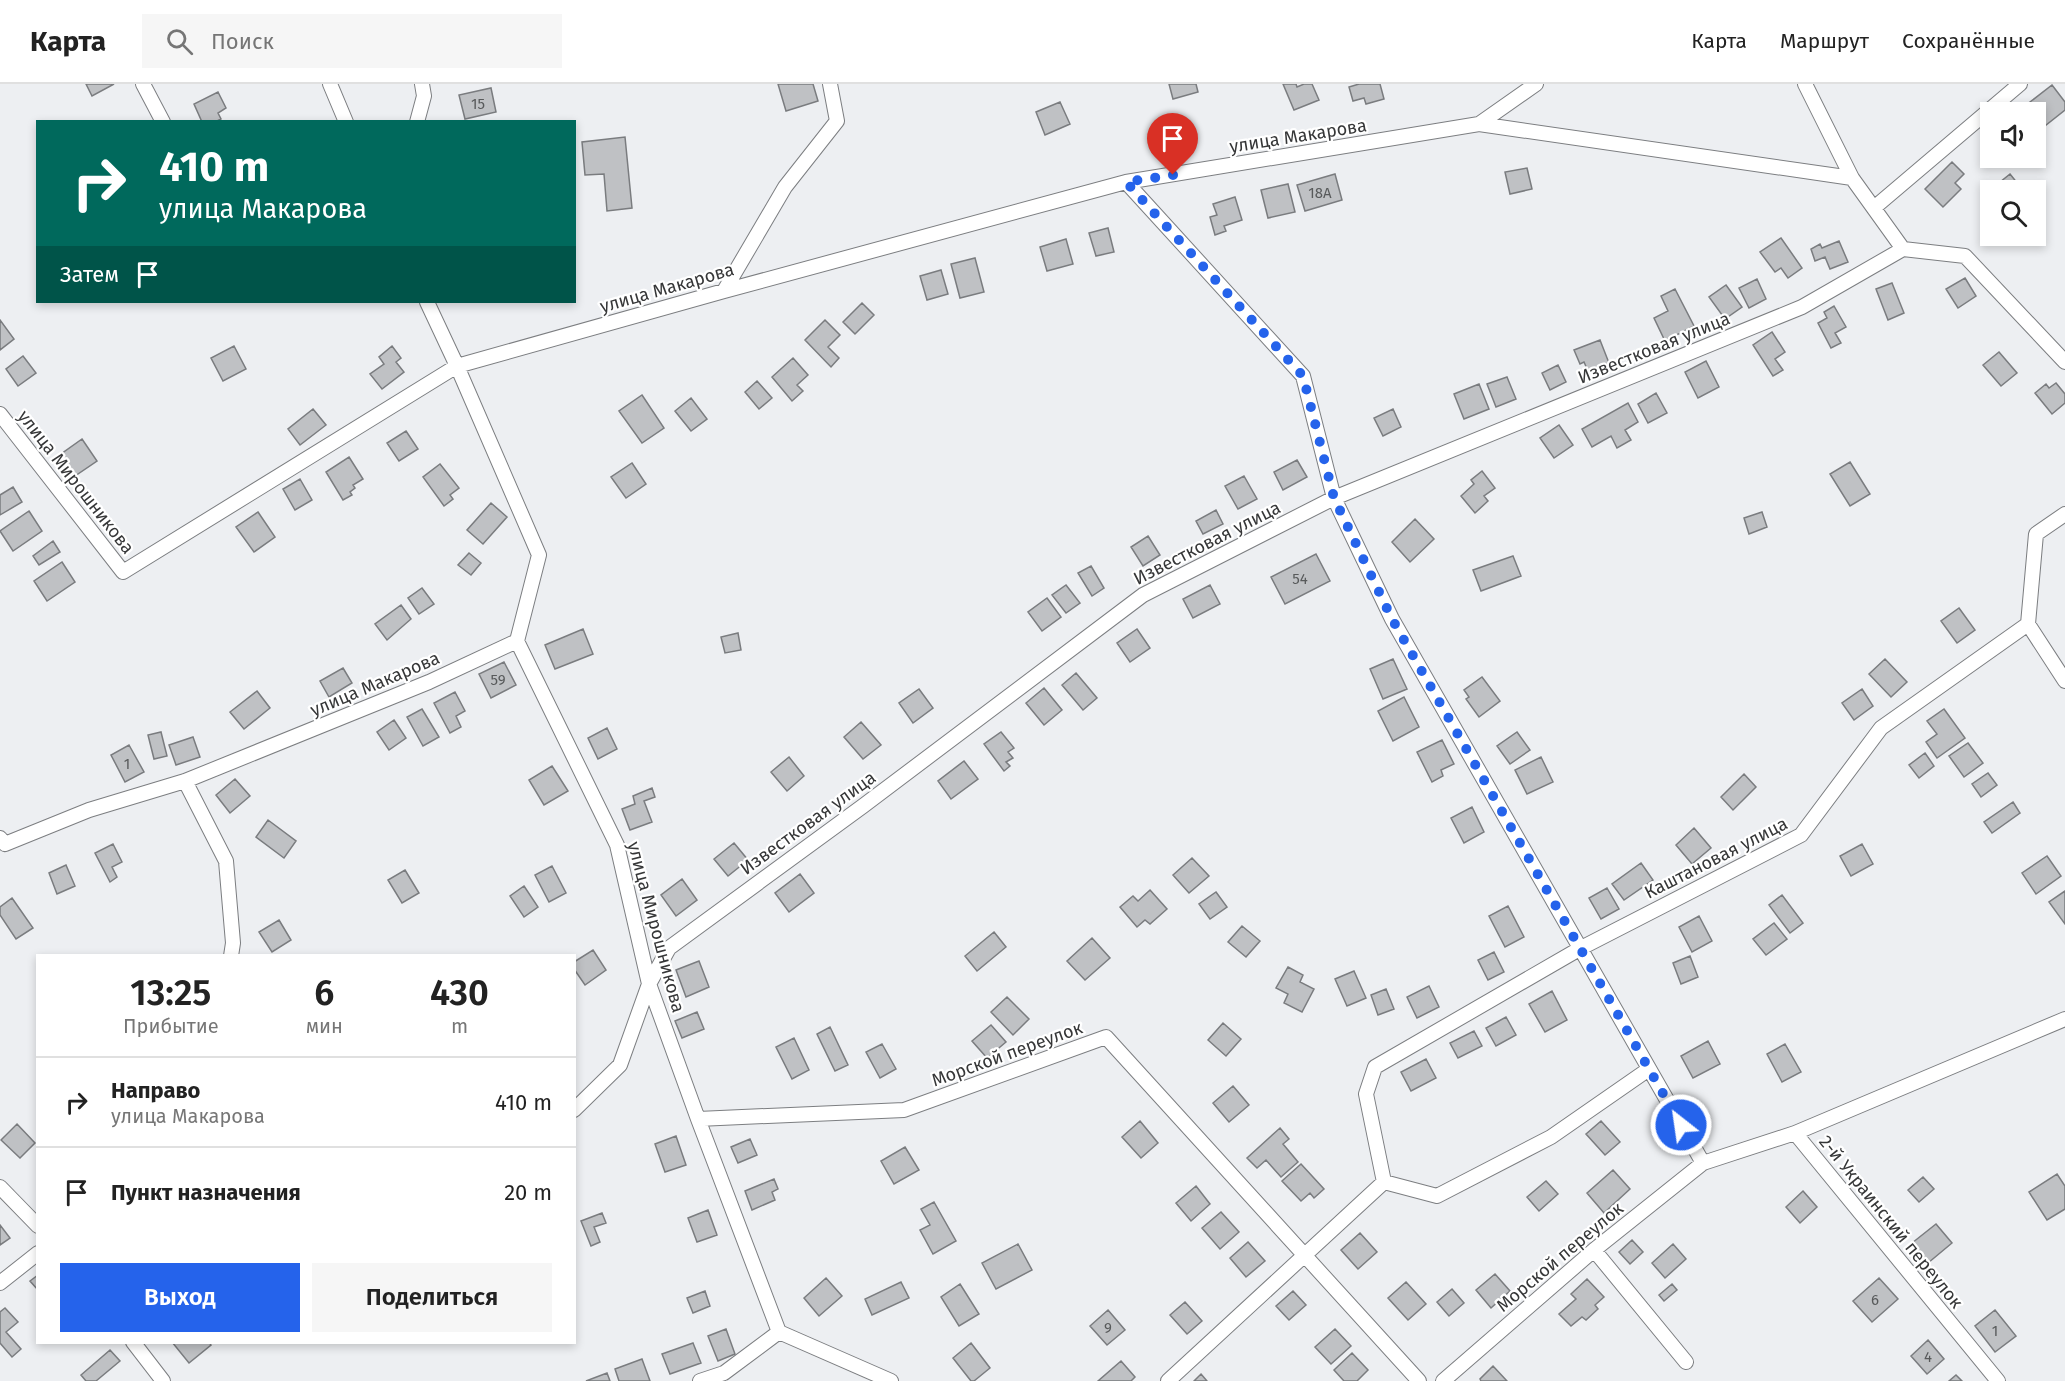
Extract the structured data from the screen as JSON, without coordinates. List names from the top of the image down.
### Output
{
  "streets": {
    "street": [
      "улица Макарова",
      "Известковая улица",
      "улица Мирошникова",
      "Каштановая улица",
      "Морской переулок",
      "2-й Украинский переулок"
    ]
  },
  "crossings": [
    ["улица Макарова", "улица Мирошникова"],
    ["Известковая улица", "улица Мирошникова"],
    ["улица Мирошникова", "Морской переулок"],
    ["Морской переулок", "2-й Украинский переулок"]
  ],
  "house_numbers": [
    "15",
    "18А",
    "54",
    "59",
    "1",
    "6",
    "9",
    "1",
    "4"
  ],
  "page": {
    "header": "Карта",
    "search": "Поиск",
    "nav": ["Карта", "Маршрут", "Сохранённые"],
    "turn": ["410 m", "улица Макарова"],
    "then": "Затем",
    "eta": [
      "13:25",
      "Прибытие",
      "6",
      "мин",
      "430",
      "m"
    ],
    "list": [
      {
        "name": "Направо",
        "note": "улица Макарова",
        "value": "410 m"
      },
      {
        "name": "Пункт назначения",
        "value": "20 m"
      }
    ],
    "buttons": ["Выход", "Поделиться"]
  }
}
